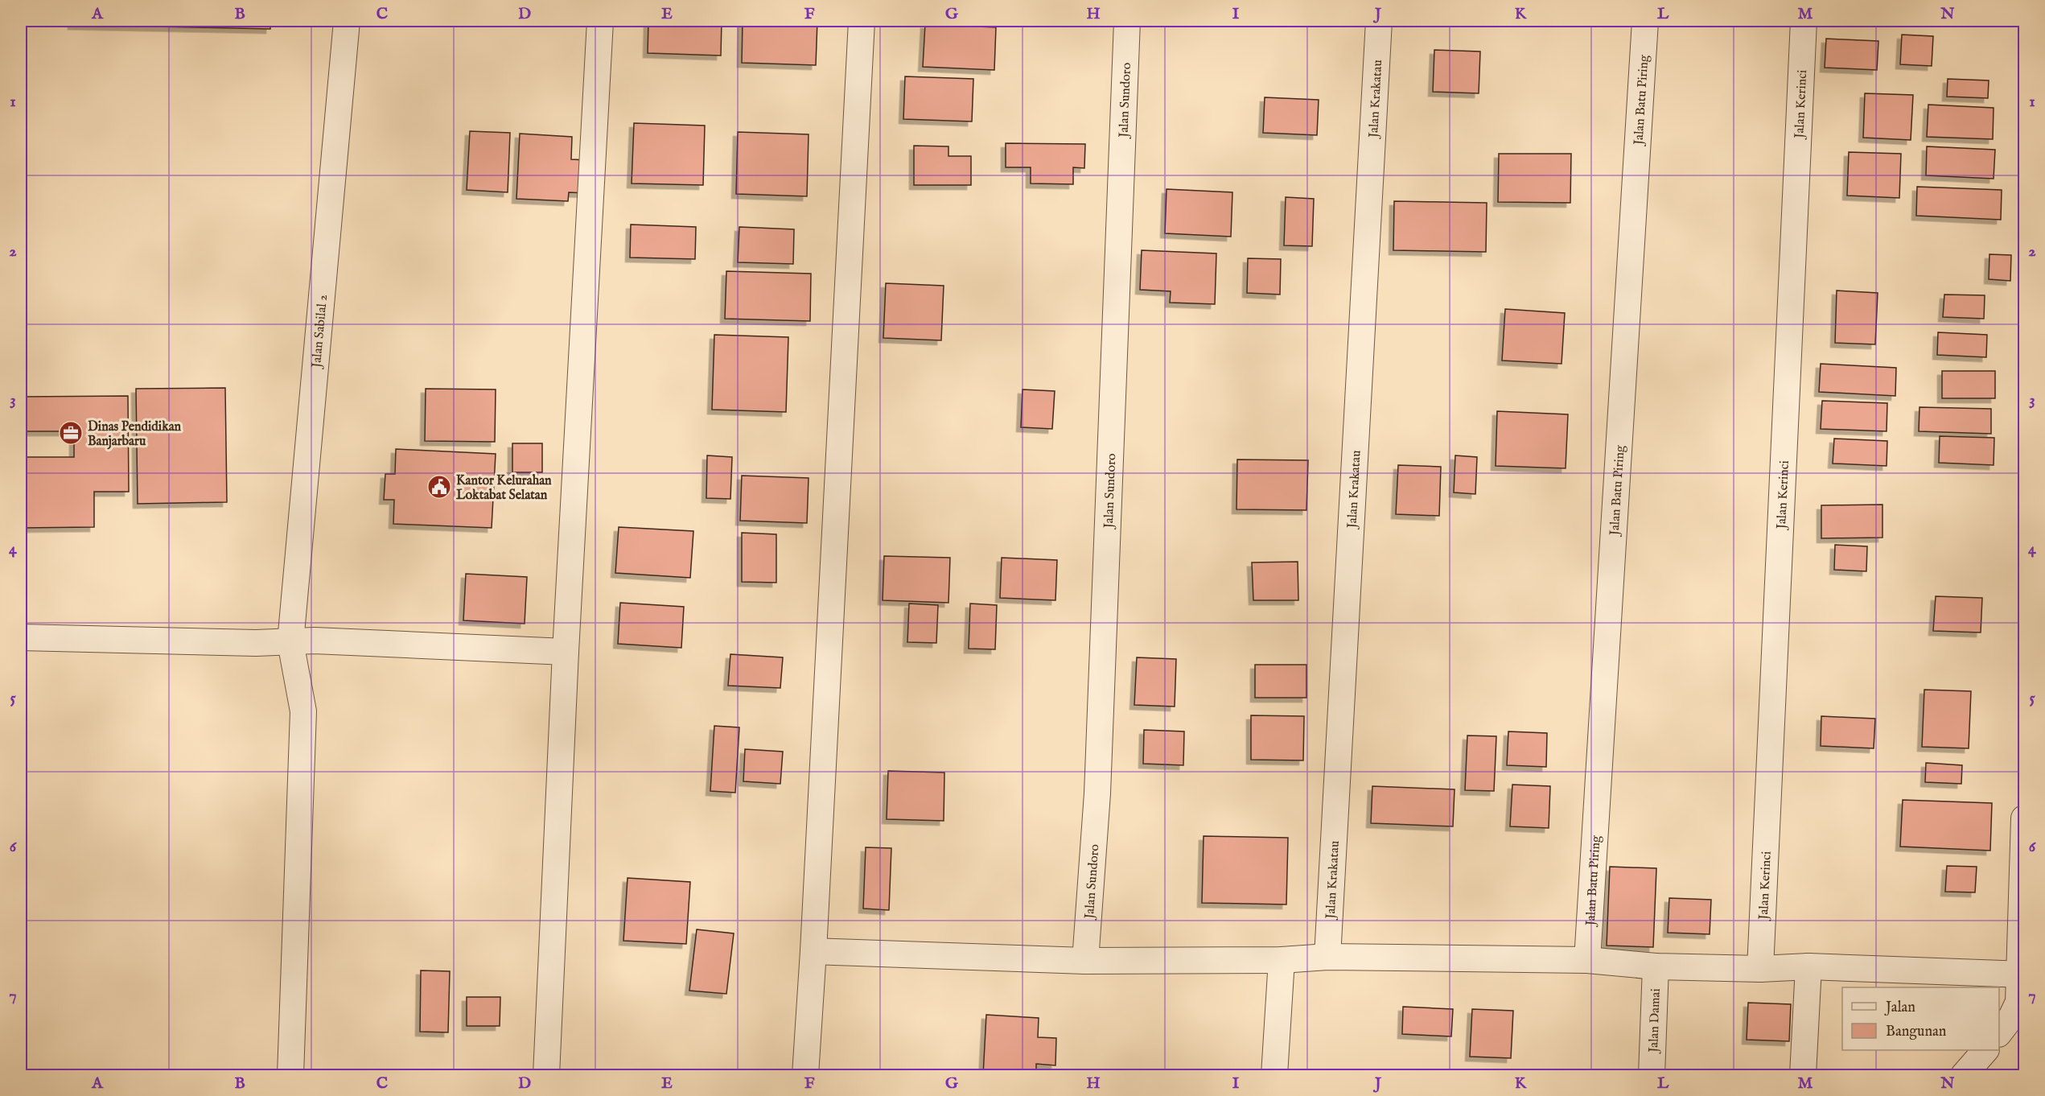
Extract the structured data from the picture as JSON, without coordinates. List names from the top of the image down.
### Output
{
  "streets": {
    "street": [
      "Jalan Krakatau",
      "Jalan Batu Piring",
      "Jalan Sundoro",
      "Jalan Kerinci",
      "Jalan Sabilal 2",
      "Jalan Damai"
    ]
  },
  "places": {
    "office": ["Dinas Pendidikan Banjarbaru"],
    "public building": ["Kantor Kelurahan Loktabat Selatan"]
  },
  "legend": ["Jalan", "Bangunan"],
  "grid": {
    "columns": [
      "A",
      "B",
      "C",
      "D",
      "E",
      "F",
      "G",
      "H",
      "I",
      "J",
      "K",
      "L",
      "M",
      "N"
    ],
    "rows": [
      "1",
      "2",
      "3",
      "4",
      "5",
      "6",
      "7"
    ]
  }
}
